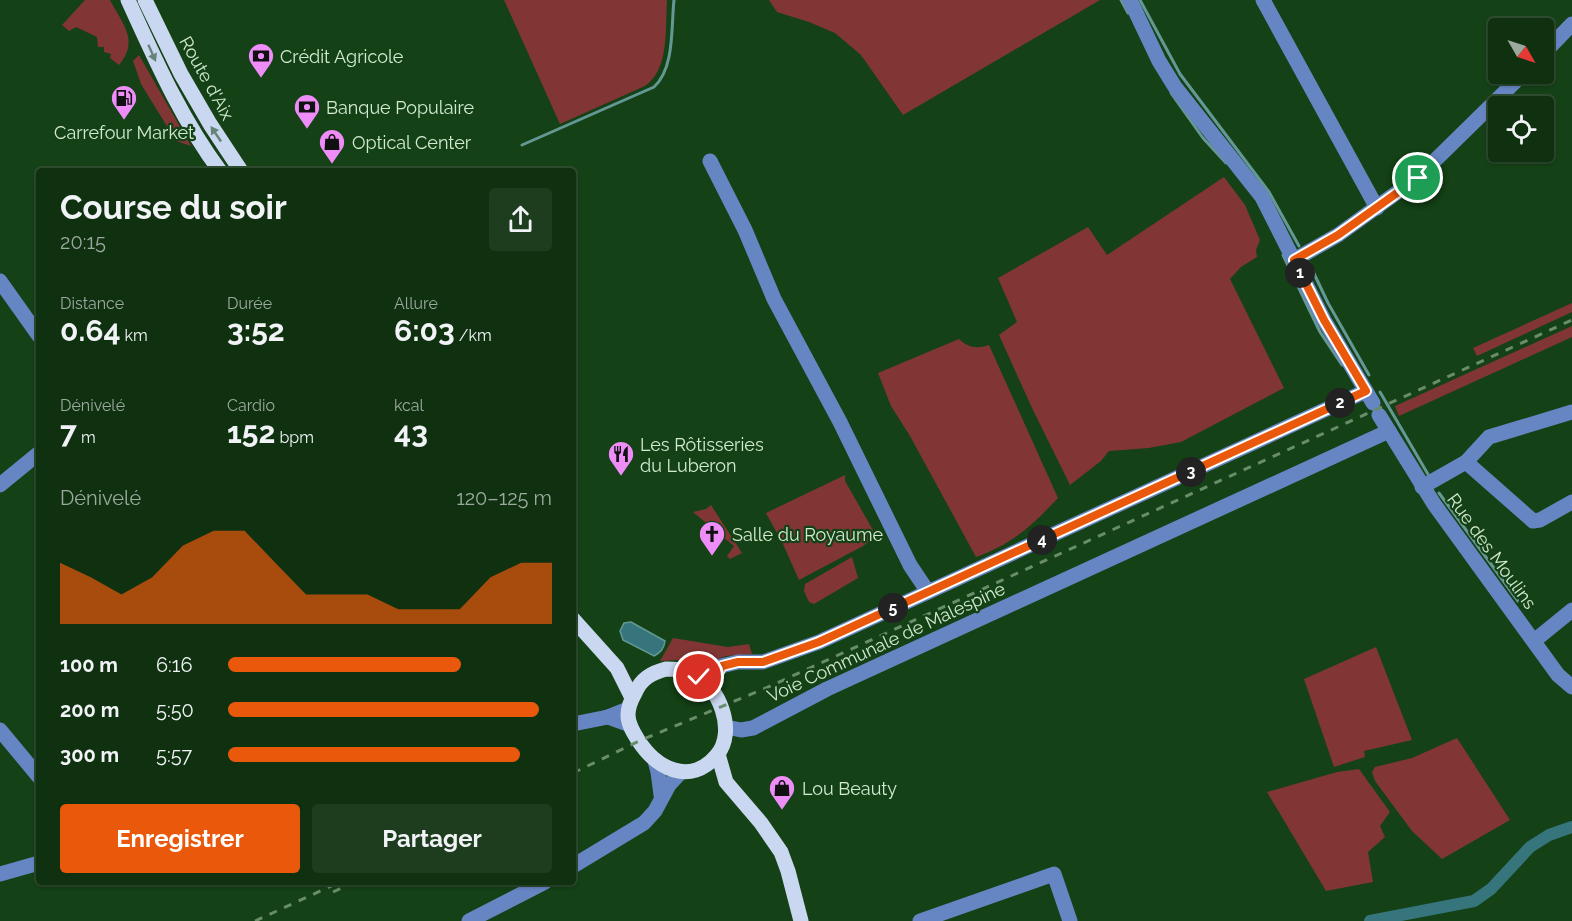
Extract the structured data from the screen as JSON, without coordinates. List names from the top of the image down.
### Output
{
  "streets": {
    "main road": ["Route d'Aix"],
    "street": ["Rue des Moulins", "Voie Communale de Malespine"]
  },
  "crossings": [
    ["Rue des Moulins", "Voie Communale de Malespine"]
  ],
  "places": {
    "bank": ["Crédit Agricole", "Banque Populaire"],
    "fuel station": ["Carrefour Market"],
    "shop": ["Optical Center", "Lou Beauty"],
    "restaurant": ["Les Rôtisseries du Luberon"],
    "church": ["Salle du Royaume"]
  },
  "north": "bottom right",
  "page": {
    "heading": ["Course du soir", "20:15"],
    "pins": [
      "1",
      "2",
      "3",
      "4",
      "5"
    ],
    "stats": [
      ["Distance", "0.64 km"],
      ["Durée", "3:52"],
      ["Allure", "6:03 /km"],
      ["Dénivelé", "7 m"],
      ["Cardio", "152 bpm"],
      ["kcal", "43"]
    ],
    "chart": ["Dénivelé", "120–125 m"],
    "list": [
      {
        "name": "100 m",
        "note": "6:16"
      },
      {
        "name": "200 m",
        "note": "5:50"
      },
      {
        "name": "300 m",
        "note": "5:57"
      }
    ],
    "buttons": ["Enregistrer", "Partager"]
  }
}
